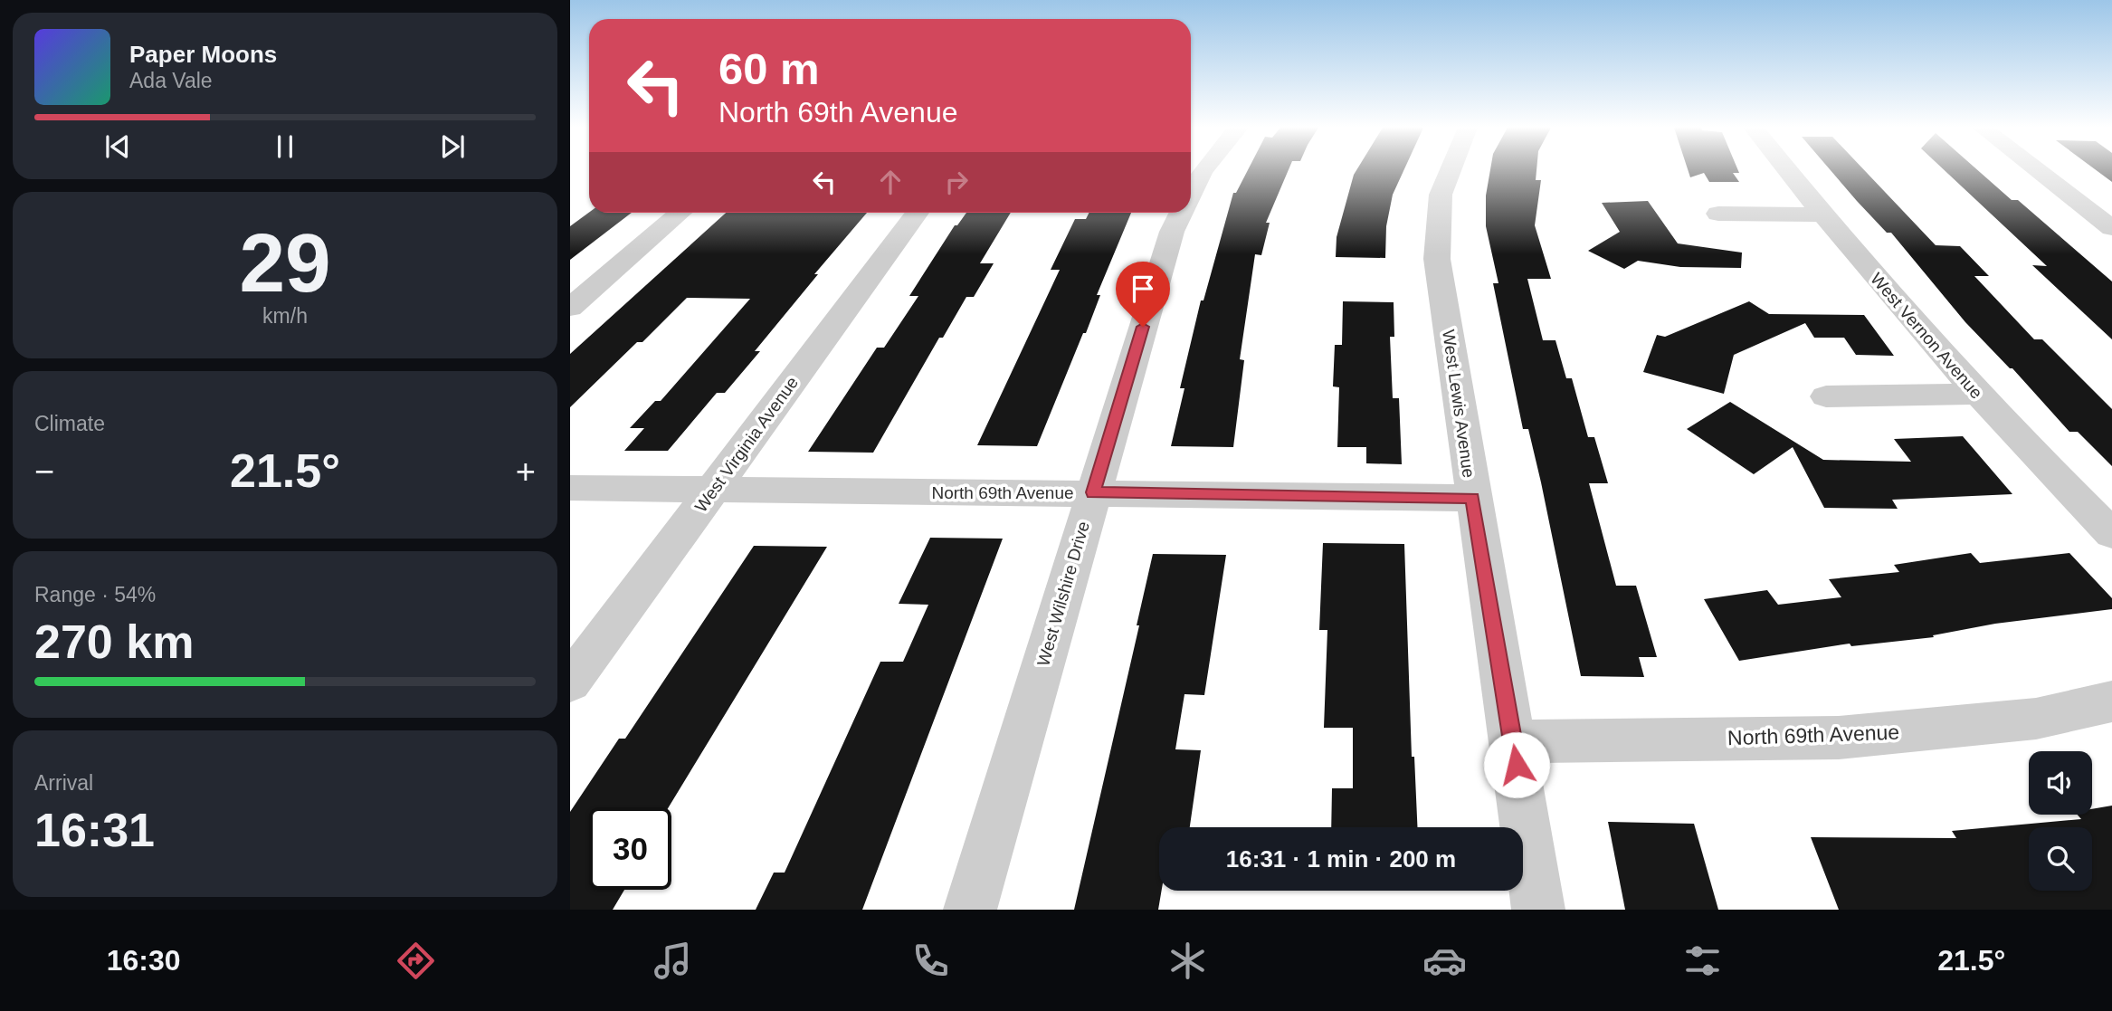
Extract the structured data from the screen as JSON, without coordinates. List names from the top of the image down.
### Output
{
  "streets": {
    "street": [
      "West Vernon Avenue",
      "West Lewis Avenue",
      "West Virginia Avenue",
      "North 69th Avenue",
      "West Wilshire Drive"
    ]
  },
  "crossings": [
    ["West Lewis Avenue", "North 69th Avenue"],
    ["West Virginia Avenue", "North 69th Avenue"],
    ["North 69th Avenue", "West Wilshire Drive"]
  ],
  "page": {
    "turn": ["60 m", "North 69th Avenue"],
    "song": ["Paper Moons", "Ada Vale"],
    "tile": [
      ["29", "km/h"],
      "Climate",
      ["Range · 54%", "270 km"],
      ["Arrival", "16:31"]
    ],
    "heat": ["−", "21.5°", "+"],
    "limit": "30",
    "trip": "16:31 · 1 min · 200 m",
    "tabs": ["16:30", "21.5°"]
  }
}
